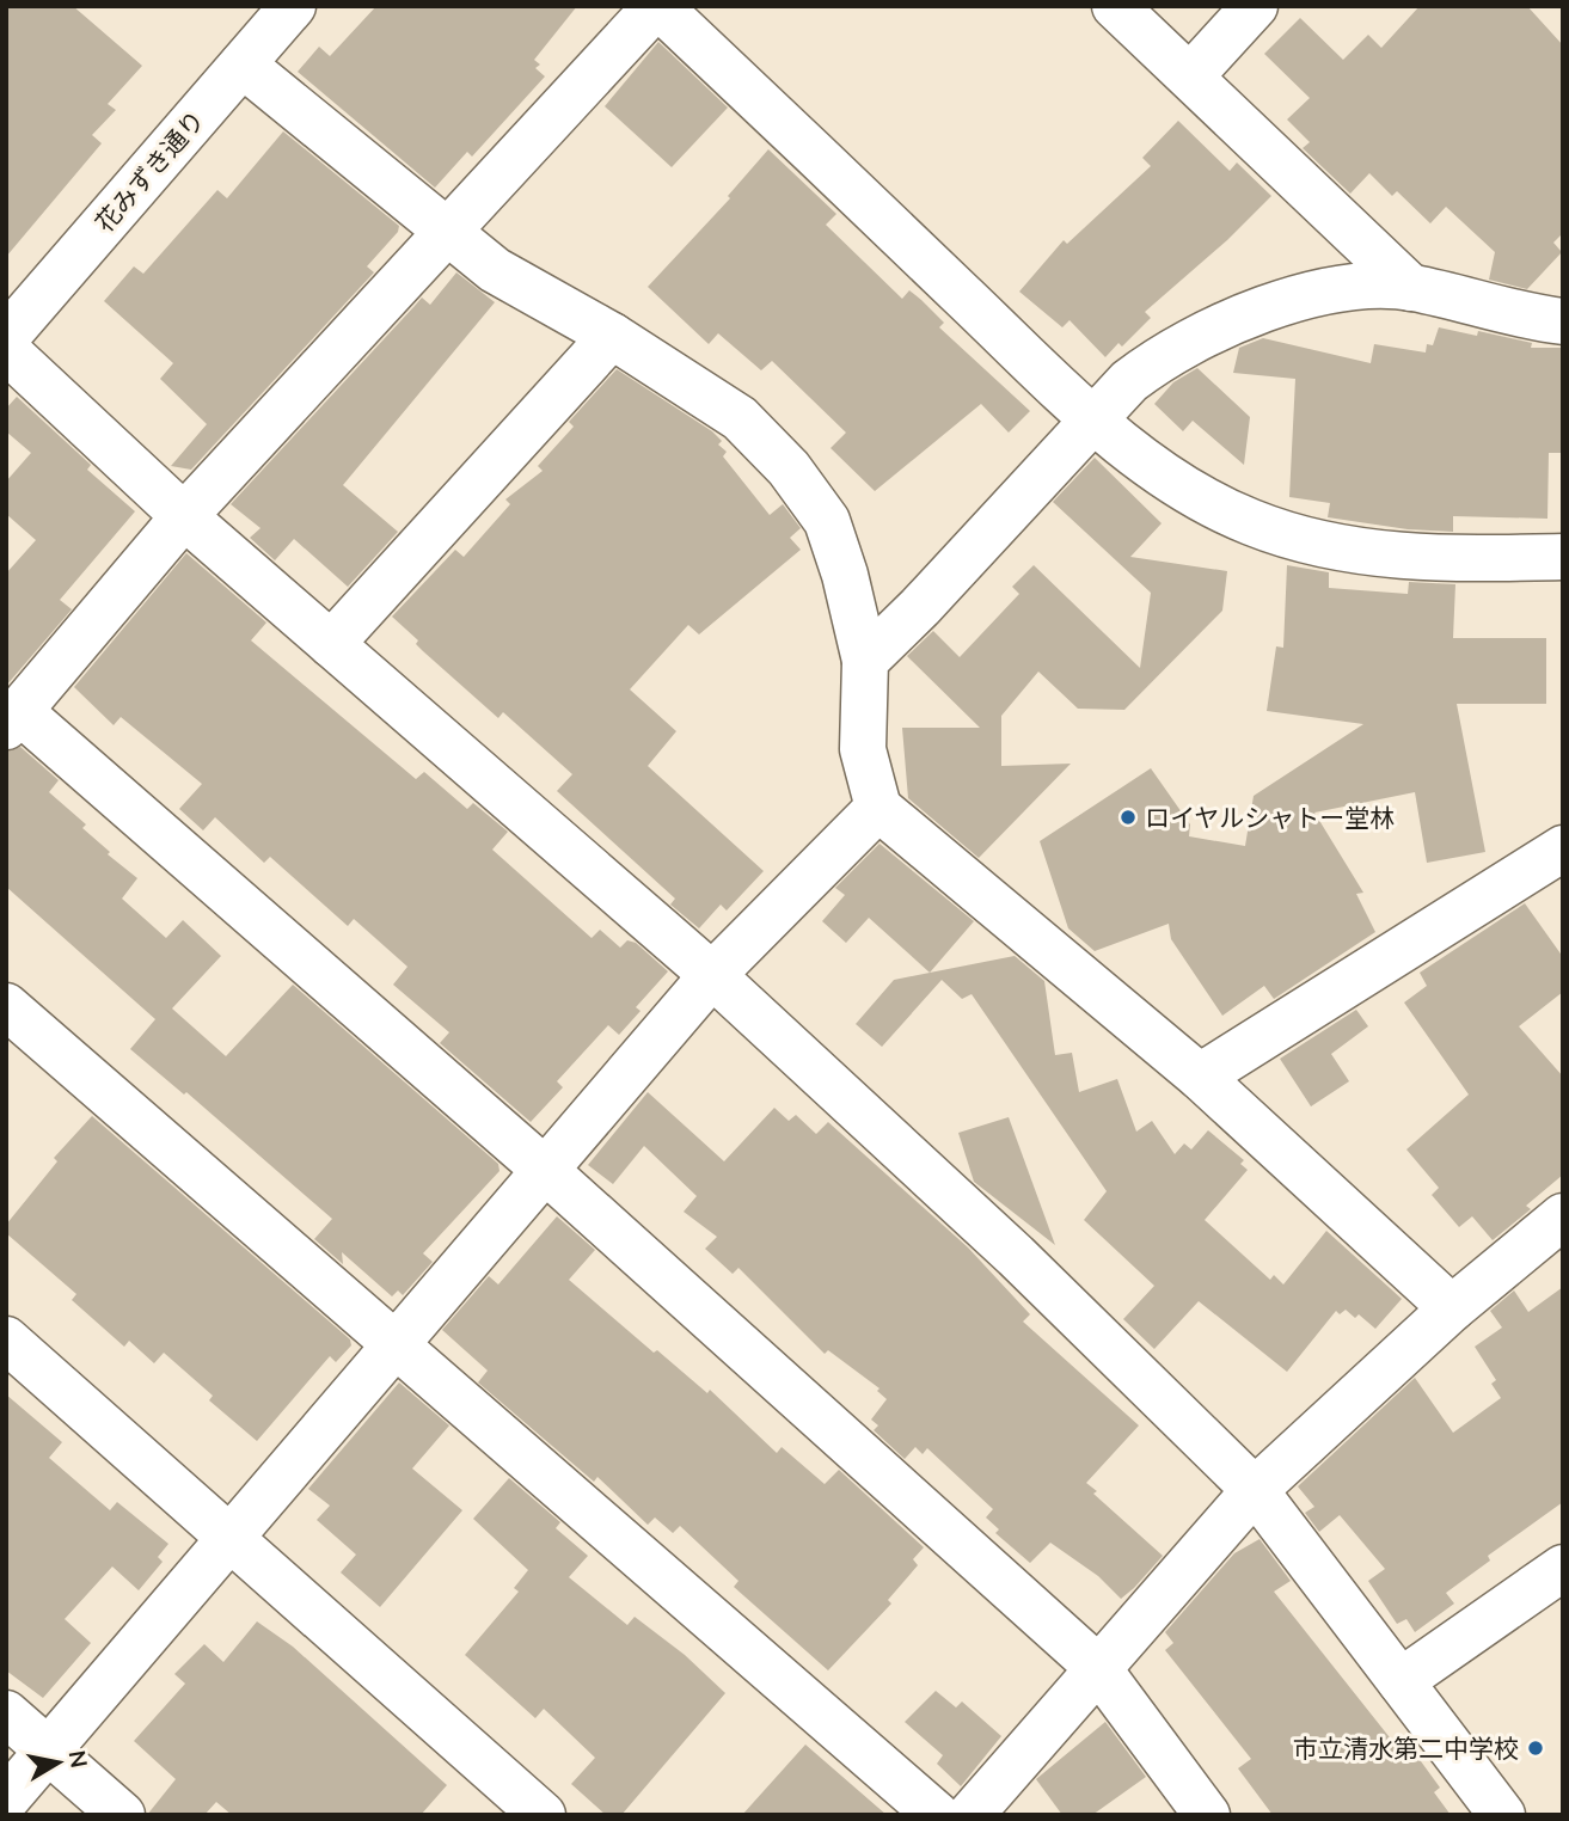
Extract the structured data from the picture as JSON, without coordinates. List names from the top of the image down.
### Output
{
  "streets": {
    "street": ["花みずき通り"]
  },
  "places": ["ロイヤルシャトー堂林", "市立清水第二中学校"],
  "north": "right"
}
